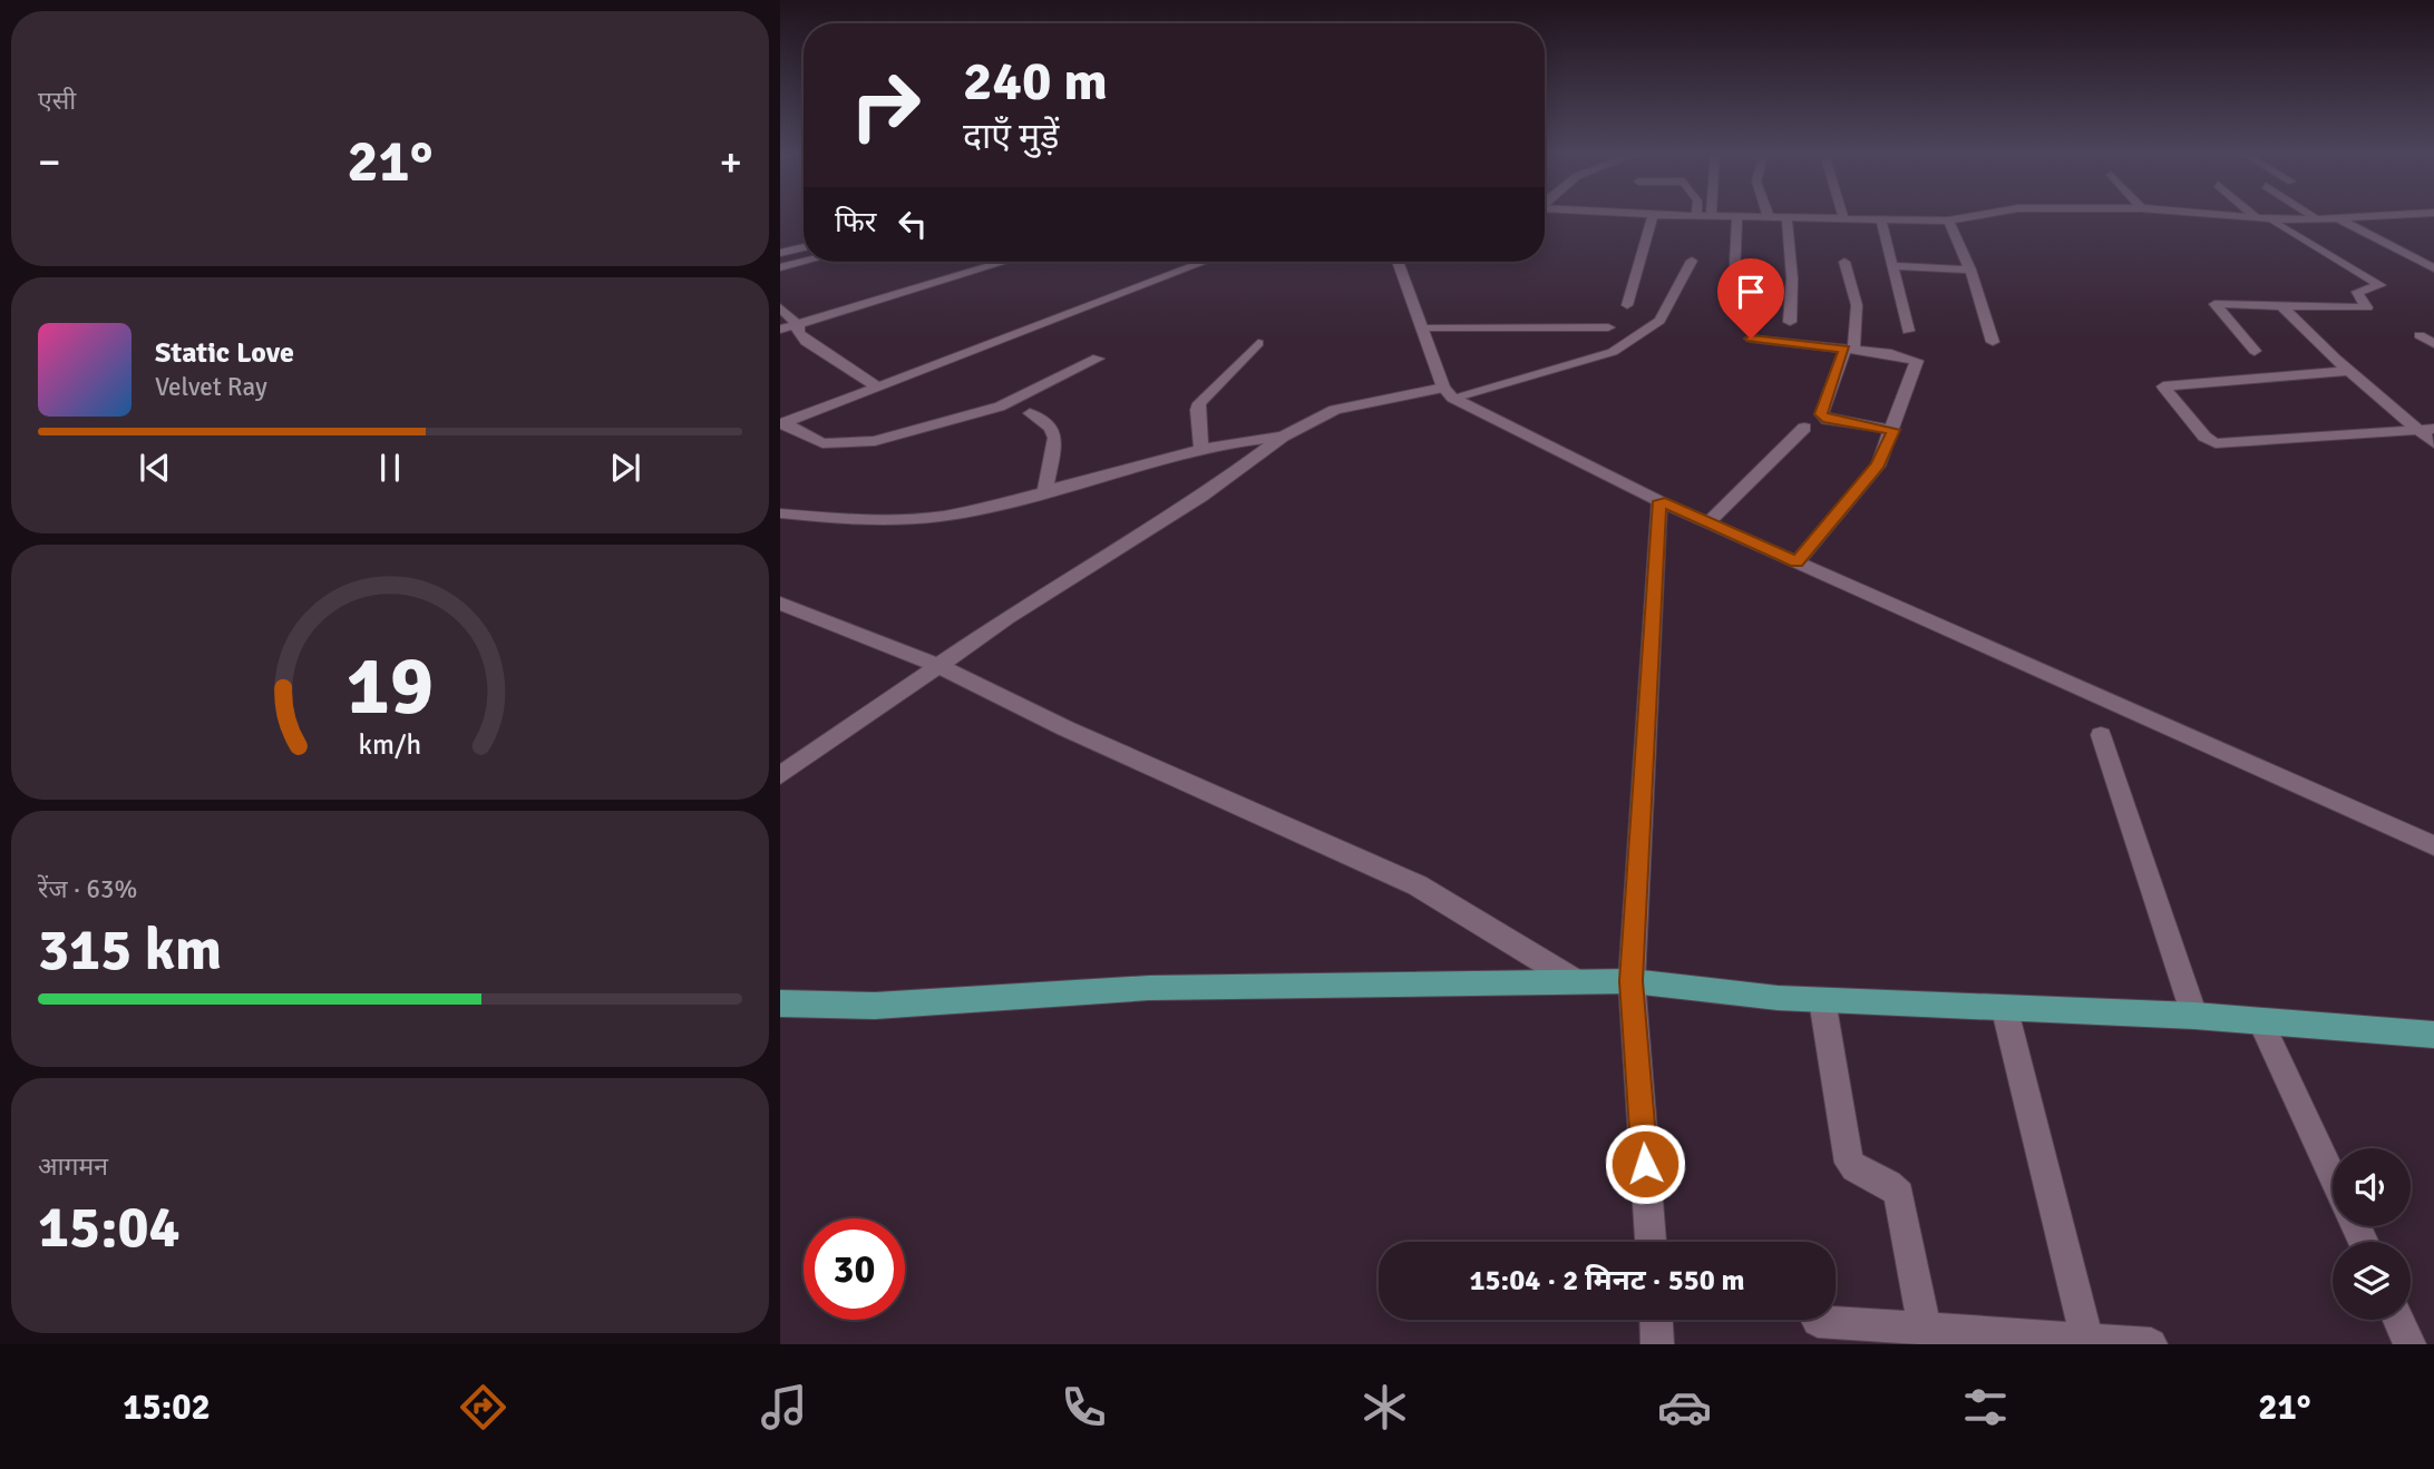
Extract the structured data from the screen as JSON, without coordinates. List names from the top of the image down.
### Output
{
  "page": {
    "tile": [
      "एसी",
      ["रेंज · 63%", "315 km"],
      ["आगमन", "15:04"]
    ],
    "turn": ["240 m", "दाएँ मुड़ें"],
    "heat": ["−", "21°", "+"],
    "then": "फिर",
    "song": ["Static Love", "Velvet Ray"],
    "limit": "30",
    "trip": "15:04 · 2 मिनट · 550 m",
    "tabs": ["15:02", "21°"],
    "gauge": ["19", "km/h"]
  }
}
